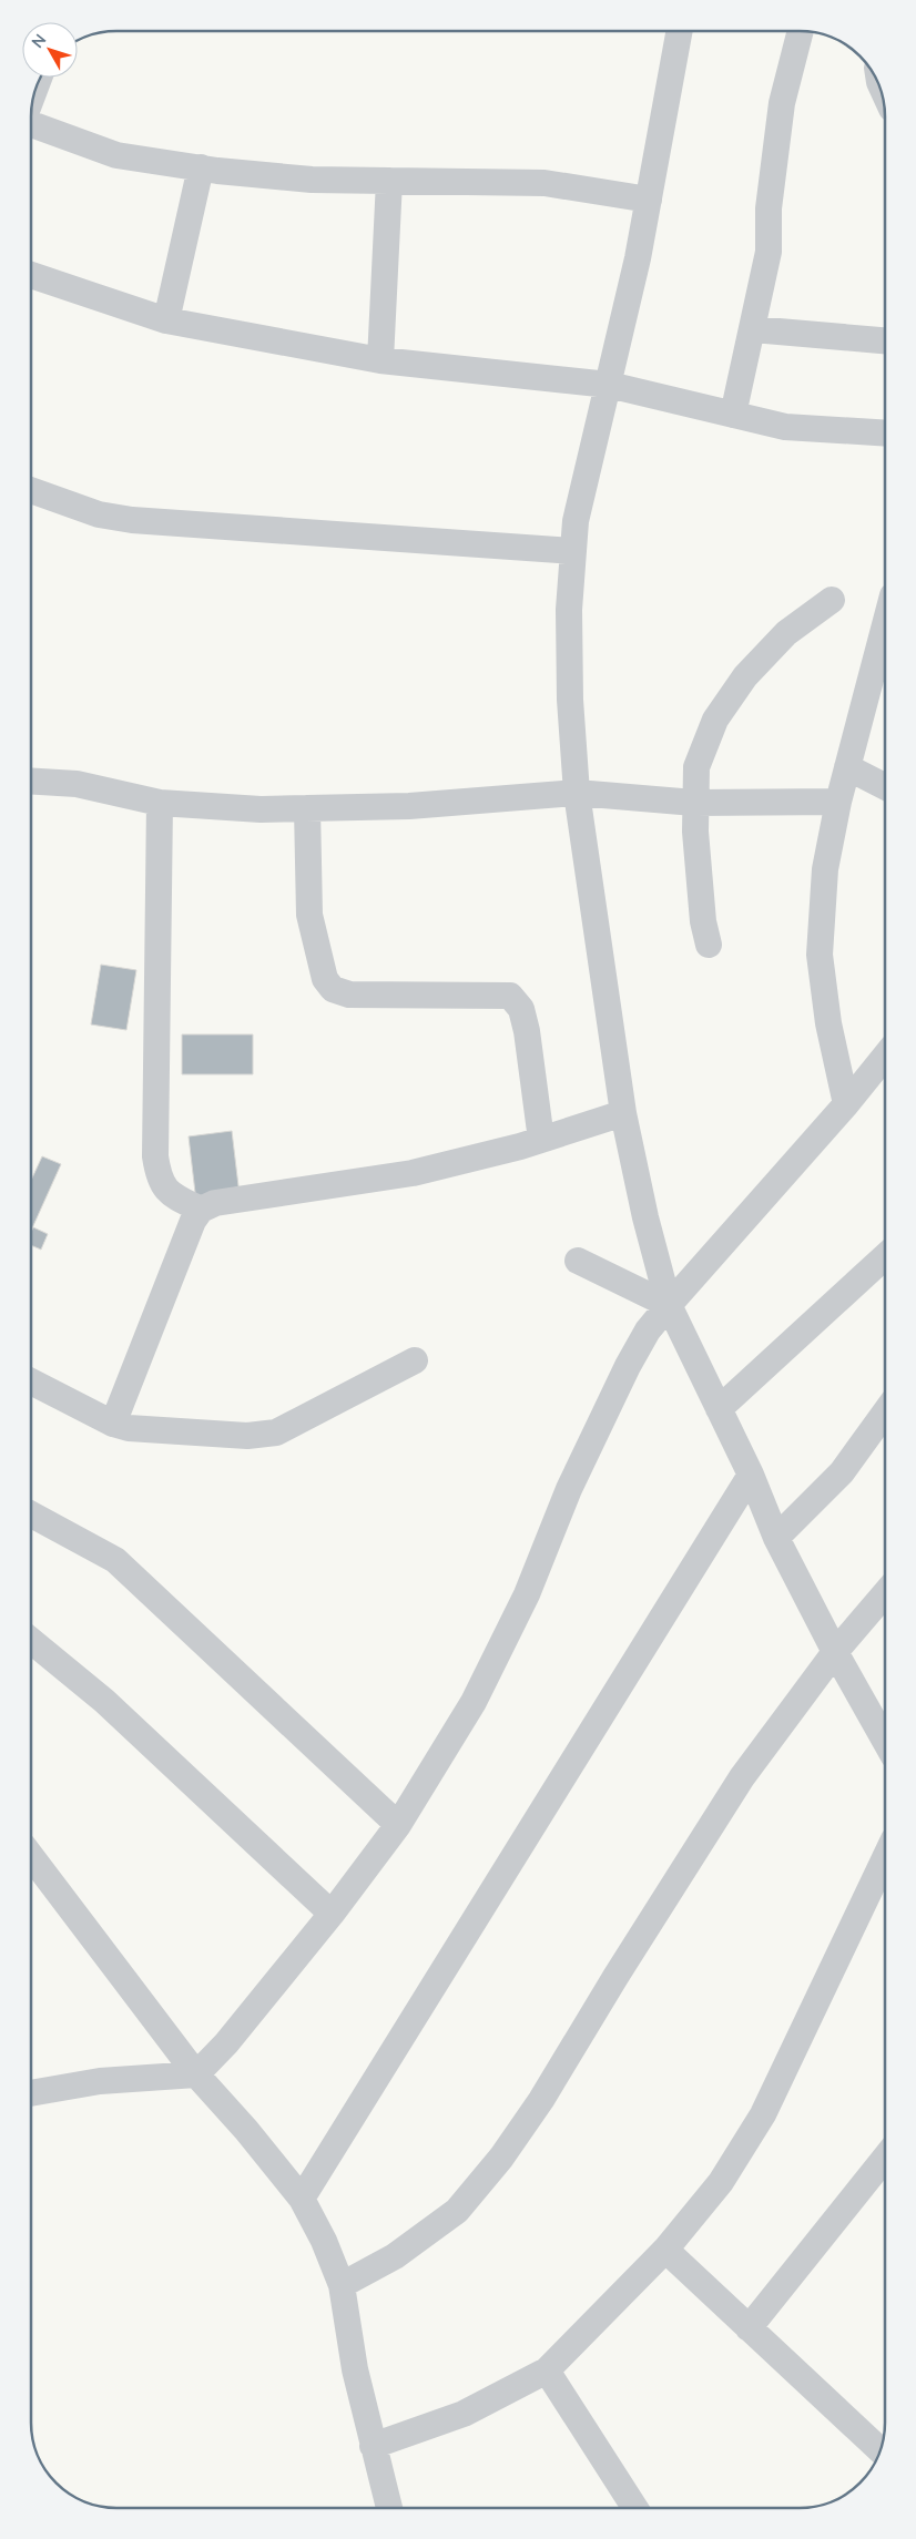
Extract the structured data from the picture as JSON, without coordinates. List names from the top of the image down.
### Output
{
  "north": "top left"
}
